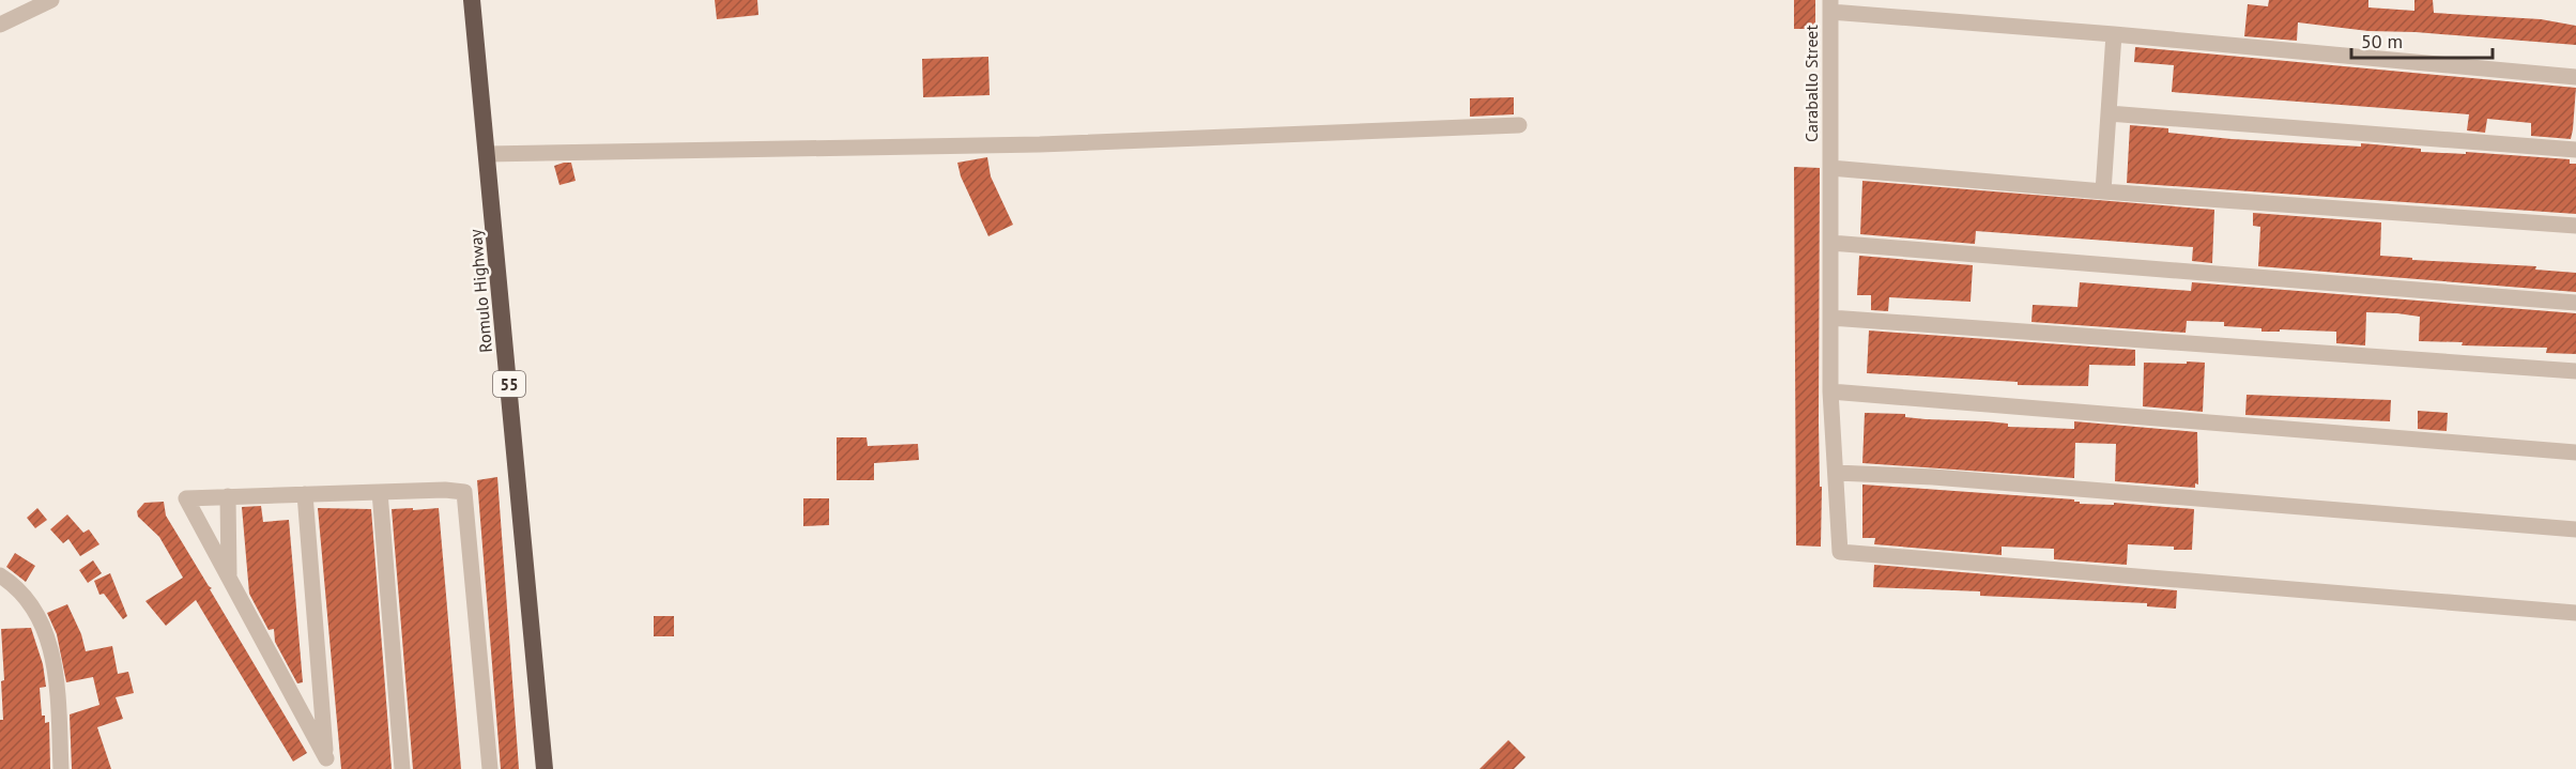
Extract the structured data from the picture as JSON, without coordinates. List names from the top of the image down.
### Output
{
  "streets": {
    "highway": ["Romulo Highway", "55"],
    "street": ["Caraballo Street"]
  },
  "scale_bar": "50 m"
}
